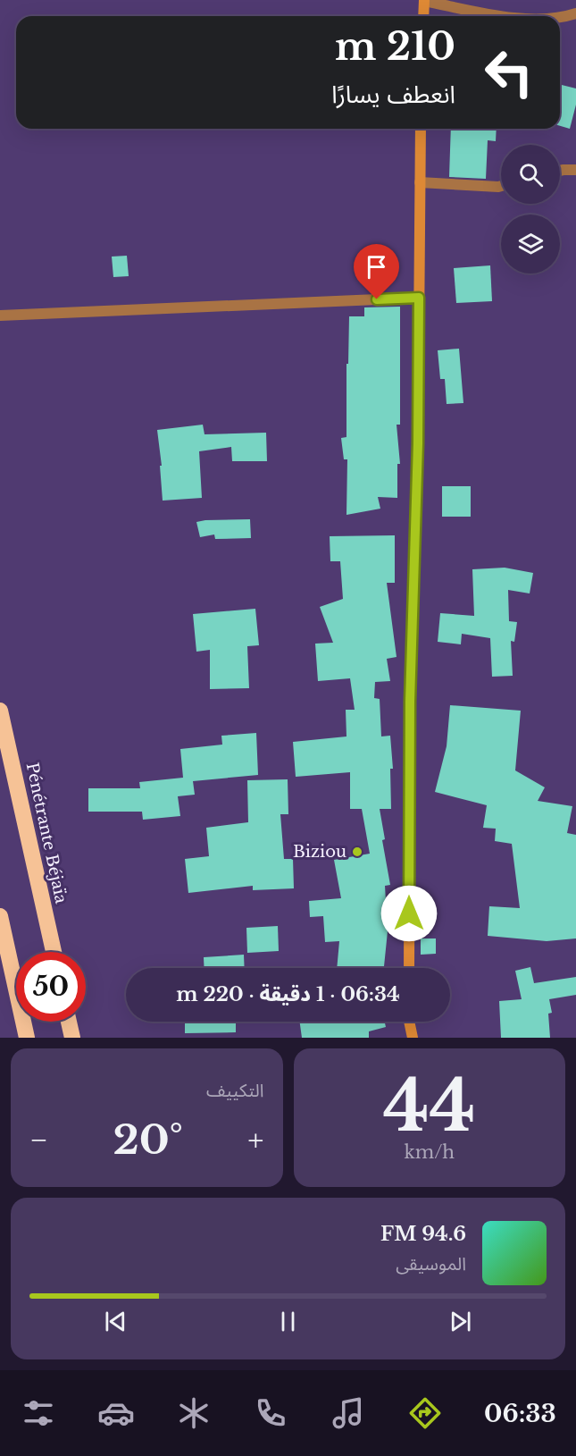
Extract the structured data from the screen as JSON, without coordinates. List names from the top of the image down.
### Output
{
  "streets": {
    "highway": ["Pénétrante Béjaïa"]
  },
  "places": ["Biziou"],
  "page": {
    "turn": ["210 m", "انعطف يسارًا"],
    "limit": "50",
    "trip": "06:34 · 1 دقيقة · 220 m",
    "tile": [
      ["44", "km/h"],
      "التكييف"
    ],
    "heat": ["−", "20°", "+"],
    "song": ["94.6 FM", "الموسيقى"],
    "tabs": "06:33"
  }
}
